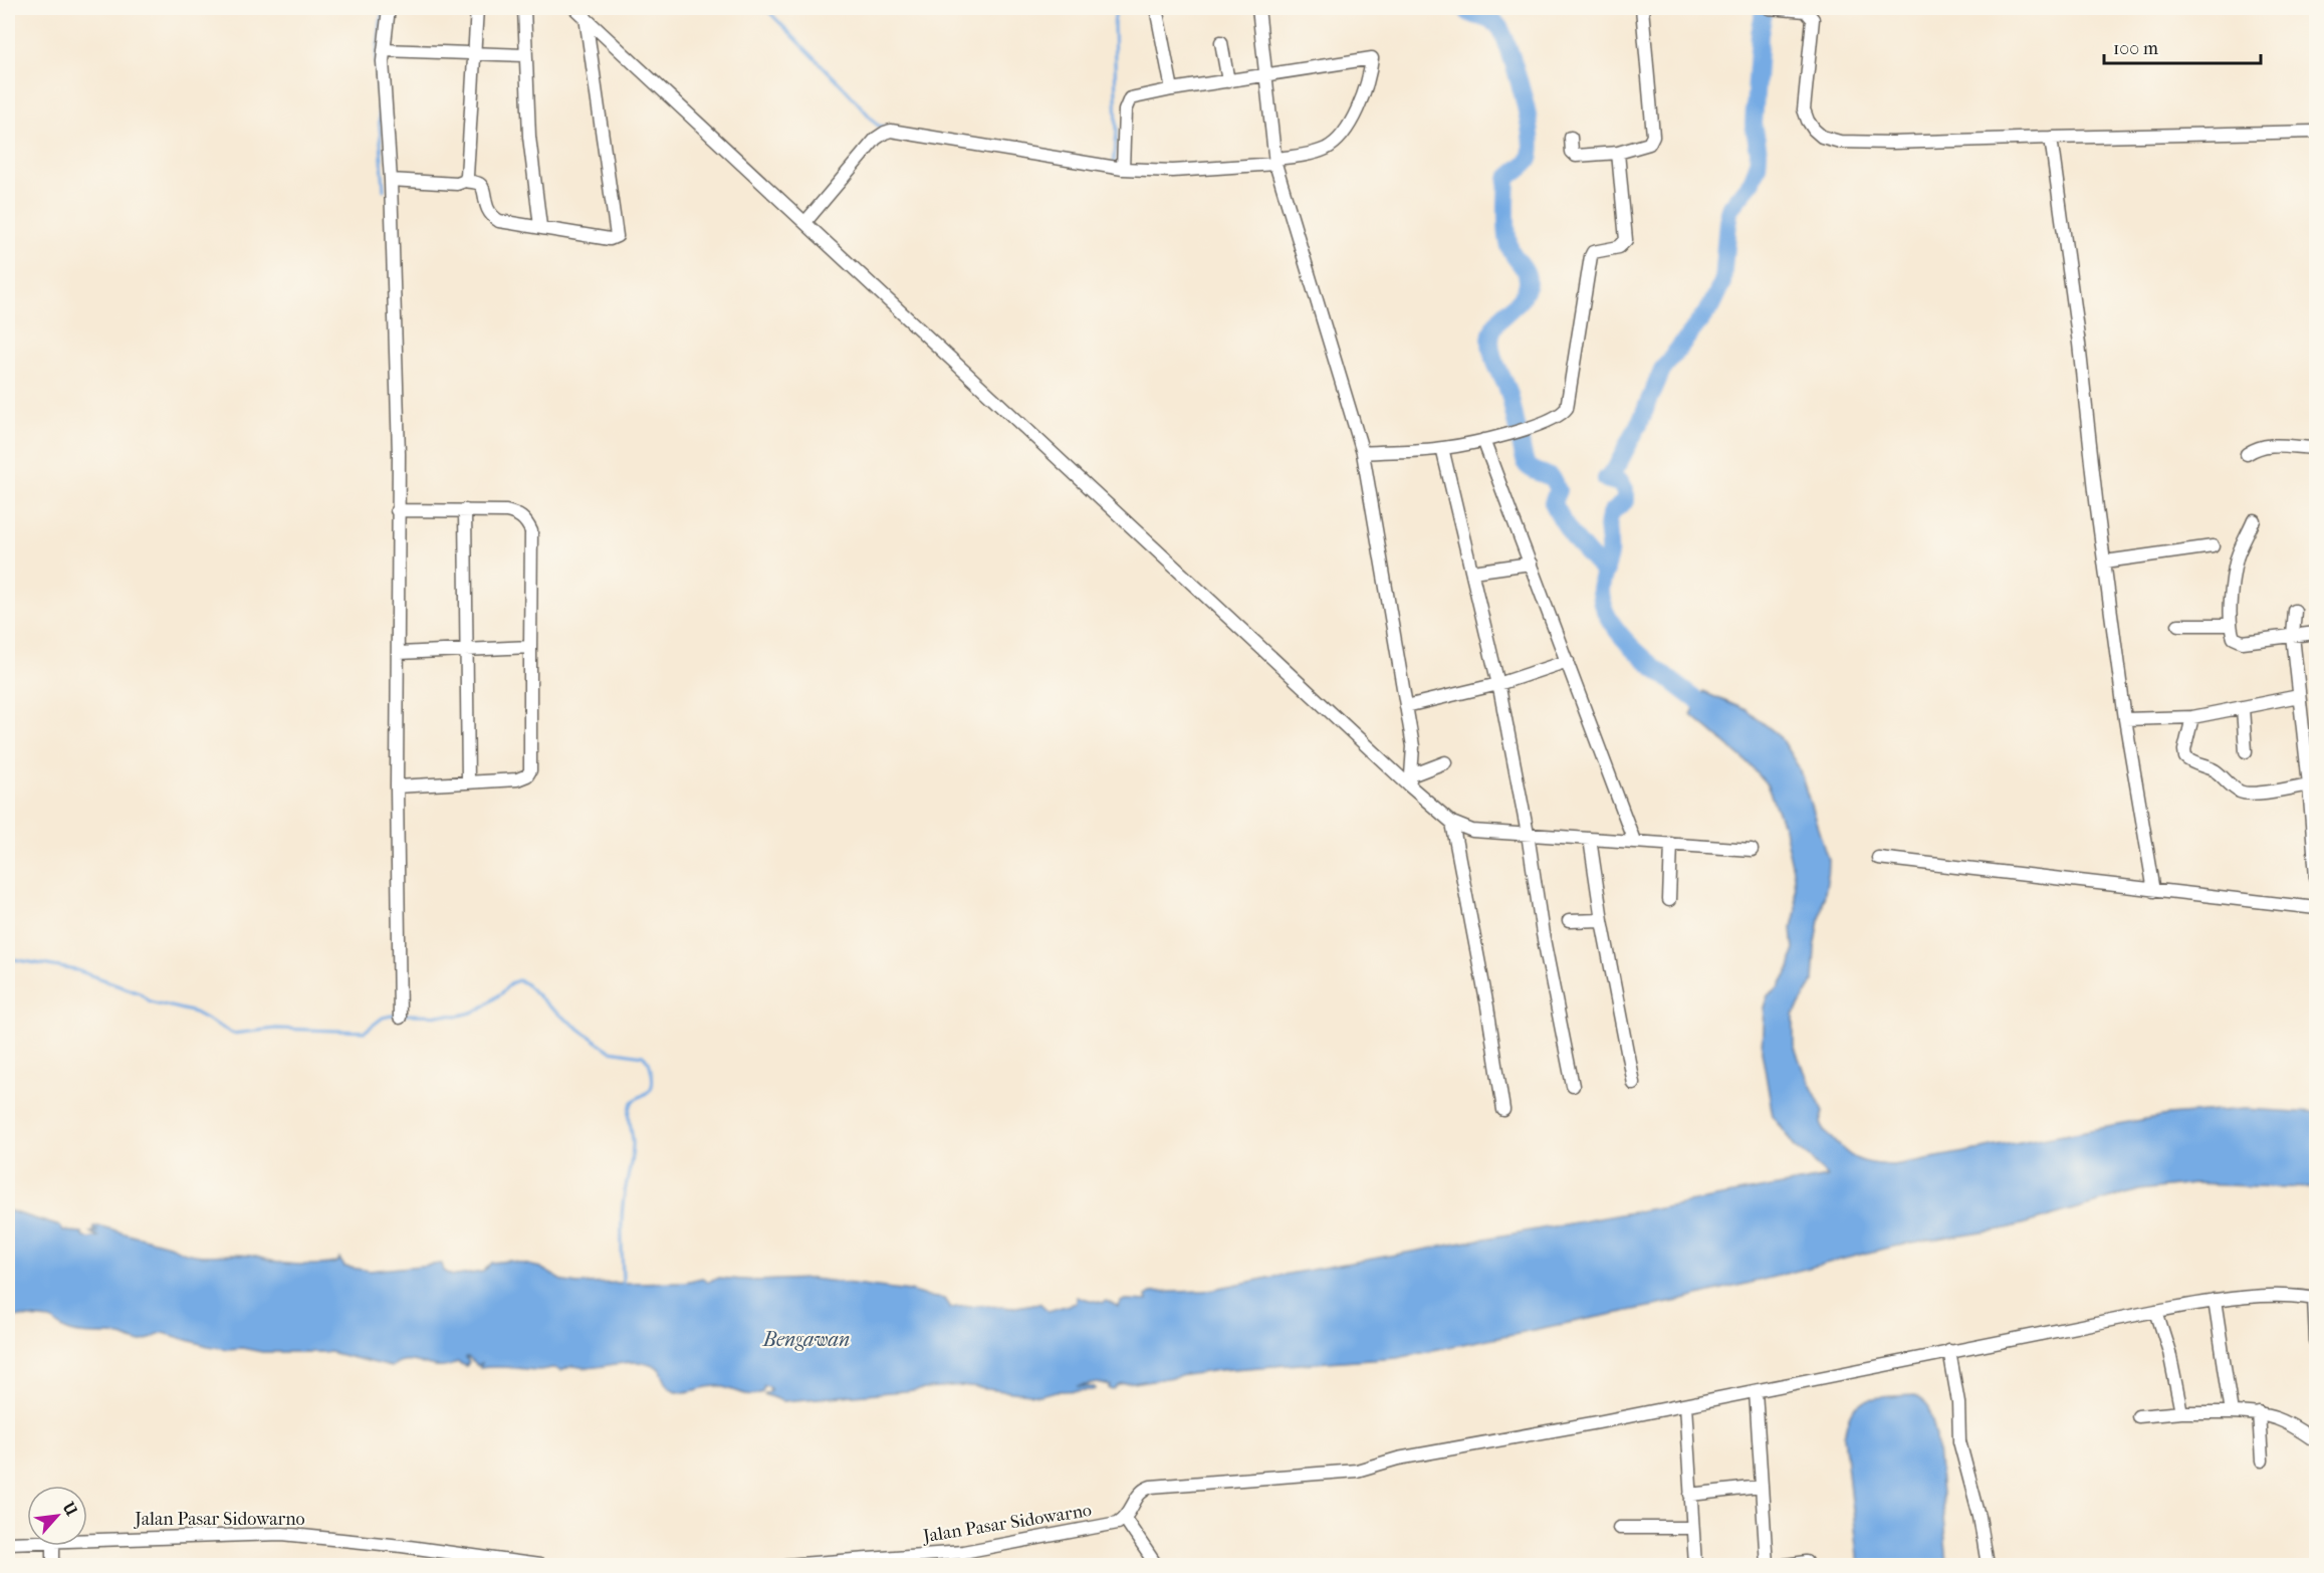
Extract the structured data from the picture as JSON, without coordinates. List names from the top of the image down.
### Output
{
  "streets": {
    "street": ["Jalan Pasar Sidowarno"]
  },
  "water": ["Bengawan"],
  "scale_bar": "100 m",
  "north": "top right"
}
